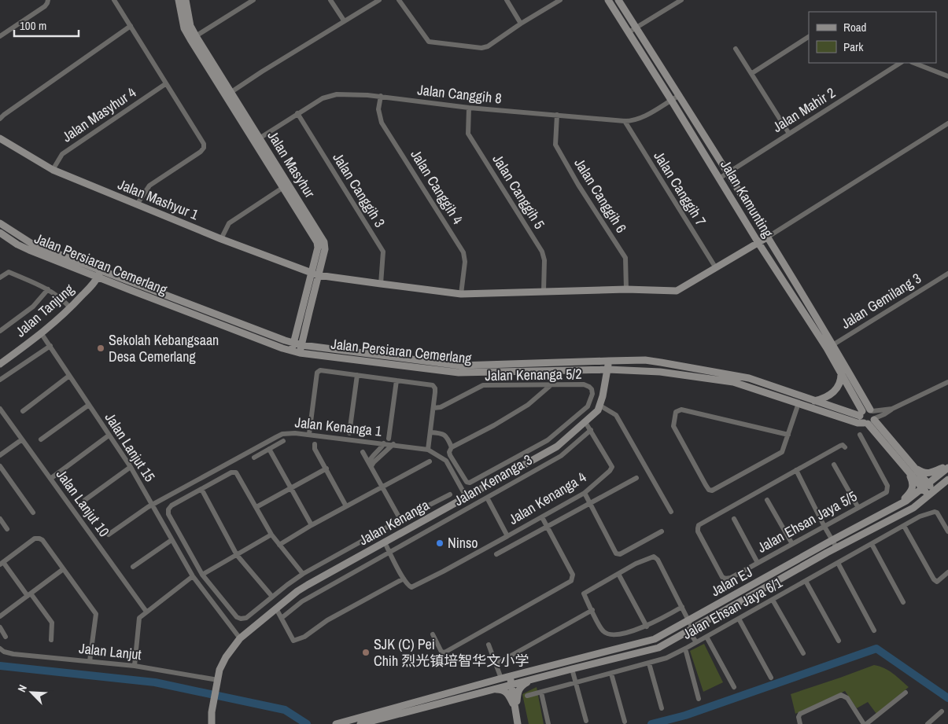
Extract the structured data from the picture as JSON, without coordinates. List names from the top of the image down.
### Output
{
  "streets": {
    "street": [
      "Jalan Canggih 8",
      "Jalan Mahir 2",
      "Jalan Masyhur 4",
      "Jalan Masyhur",
      "Jalan Canggih 4",
      "Jalan Canggih 7",
      "Jalan Canggih 3",
      "Jalan Canggih 5",
      "Jalan Canggih 6",
      "Jalan Kamunting",
      "Jalan Mashyur 1",
      "Jalan Persiaran Cemerlang",
      "Jalan Gemilang 3",
      "Jalan Tanjung",
      "Jalan Kenanga 5/2",
      "Jalan Kenanga 1",
      "Jalan Lanjut 15",
      "Jalan Kenanga 3",
      "Jalan Kenanga 4",
      "Jalan Lanjut 10",
      "Jalan Ehsan Jaya 5/5",
      "Jalan Kenanga",
      "Jalan EJ",
      "Jalan Ehsan Jaya 6/1",
      "Jalan Lanjut"
    ]
  },
  "crossings": [
    ["Jalan Canggih 8", "Jalan Masyhur"],
    ["Jalan Canggih 8", "Jalan Canggih 4"],
    ["Jalan Canggih 8", "Jalan Canggih 7"],
    ["Jalan Canggih 8", "Jalan Canggih 3"],
    ["Jalan Canggih 8", "Jalan Canggih 5"],
    ["Jalan Canggih 8", "Jalan Canggih 6"],
    ["Jalan Canggih 8", "Jalan Kamunting"],
    ["Jalan Mahir 2", "Jalan Kamunting"],
    ["Jalan Masyhur 4", "Jalan Mashyur 1"],
    ["Jalan Masyhur", "Jalan Mashyur 1"],
    ["Jalan Masyhur", "Jalan Persiaran Cemerlang"],
    ["Jalan Canggih 4", "Jalan Mashyur 1"],
    ["Jalan Canggih 7", "Jalan Mashyur 1"],
    ["Jalan Canggih 3", "Jalan Mashyur 1"],
    ["Jalan Canggih 5", "Jalan Mashyur 1"],
    ["Jalan Canggih 6", "Jalan Mashyur 1"],
    ["Jalan Kamunting", "Jalan Mashyur 1"],
    ["Jalan Kamunting", "Jalan Persiaran Cemerlang"],
    ["Jalan Kamunting", "Jalan Gemilang 3"],
    ["Jalan Persiaran Cemerlang", "Jalan Tanjung"],
    ["Jalan Persiaran Cemerlang", "Jalan Kenanga"],
    ["Jalan Tanjung", "Jalan Lanjut 15"],
    ["Jalan Kenanga 1", "Jalan Lanjut 15"],
    ["Jalan Kenanga 1", "Jalan Kenanga"],
    ["Jalan Lanjut 15", "Jalan Kenanga"],
    ["Jalan Kenanga 3", "Jalan Kenanga 4"],
    ["Jalan Kenanga 4", "Jalan Kenanga"],
    ["Jalan Kenanga", "Jalan Lanjut"]
  ],
  "places": ["Sekolah Kebangsaan Desa Cemerlang", "Ninso", "SJK (C) Pei Chih 烈光镇培智华文小学"],
  "legend": ["Road", "Park"],
  "scale_bar": "100 m",
  "north": "top left"
}
